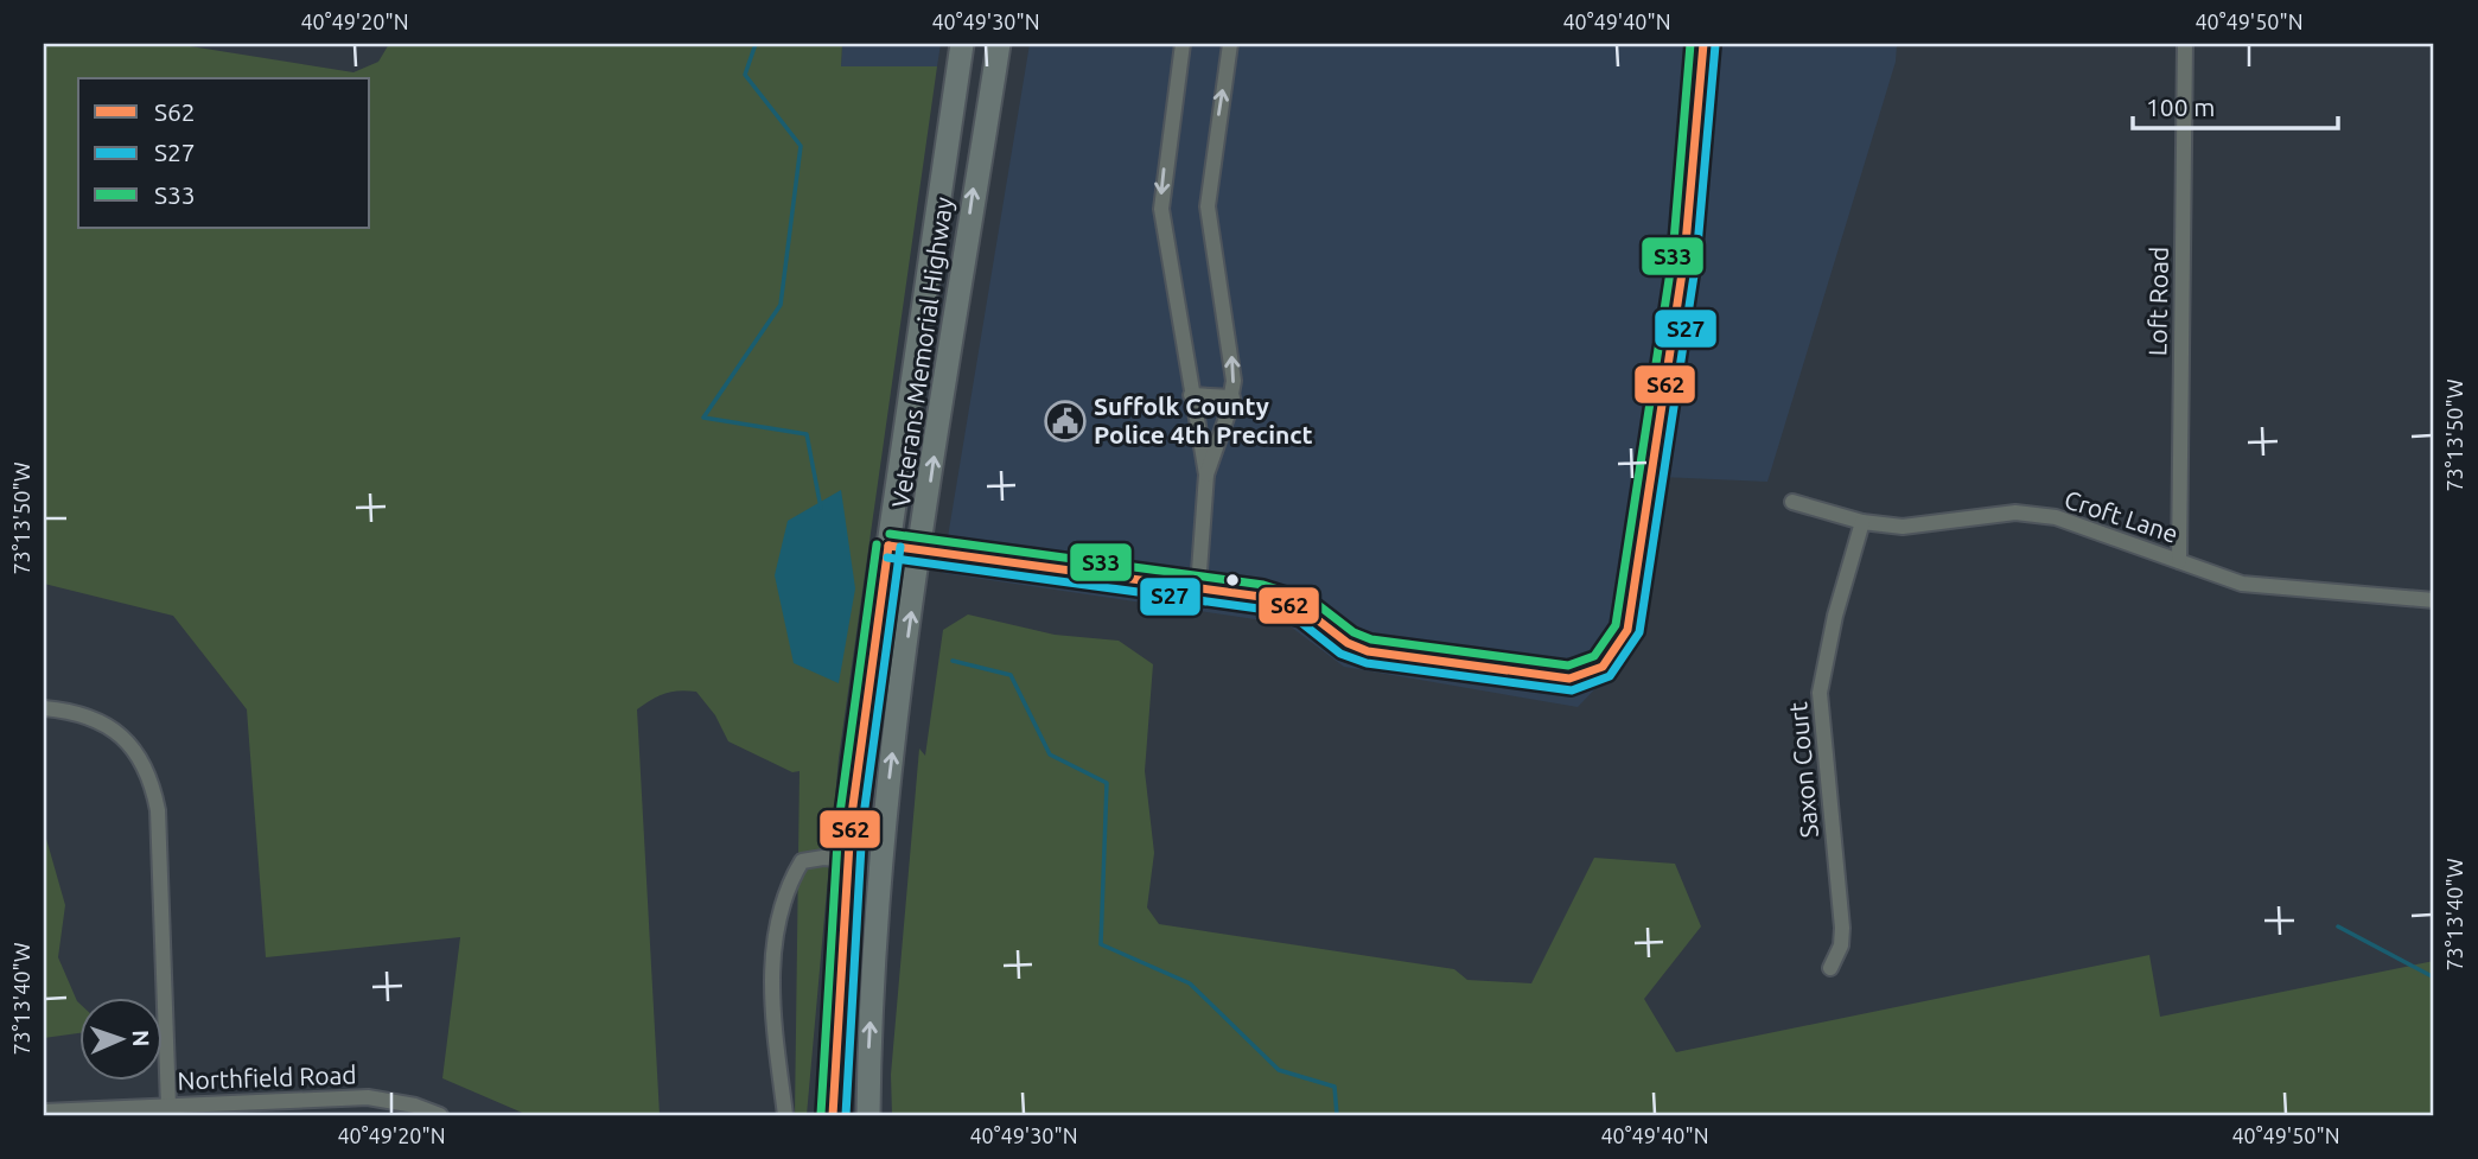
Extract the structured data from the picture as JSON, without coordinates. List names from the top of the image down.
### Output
{
  "streets": {
    "highway": ["Veterans Memorial Highway"],
    "street": [
      "Loft Road",
      "Croft Lane",
      "Saxon Court",
      "Northfield Road"
    ]
  },
  "crossings": [
    ["Loft Road", "Croft Lane"],
    ["Croft Lane", "Saxon Court"]
  ],
  "places": {
    "public building": ["Suffolk County Police 4th Precinct"]
  },
  "lines": ["transit line S62", "transit line S33", "transit line S27"],
  "legend": ["S62", "S27", "S33"],
  "scale_bar": "100 m",
  "north": "right",
  "coordinates": [
    "40°49'20\"N",
    "40°49'30\"N",
    "40°49'40\"N",
    "40°49'50\"N",
    "73°13'50\"W",
    "73°13'40\"W"
  ]
}
